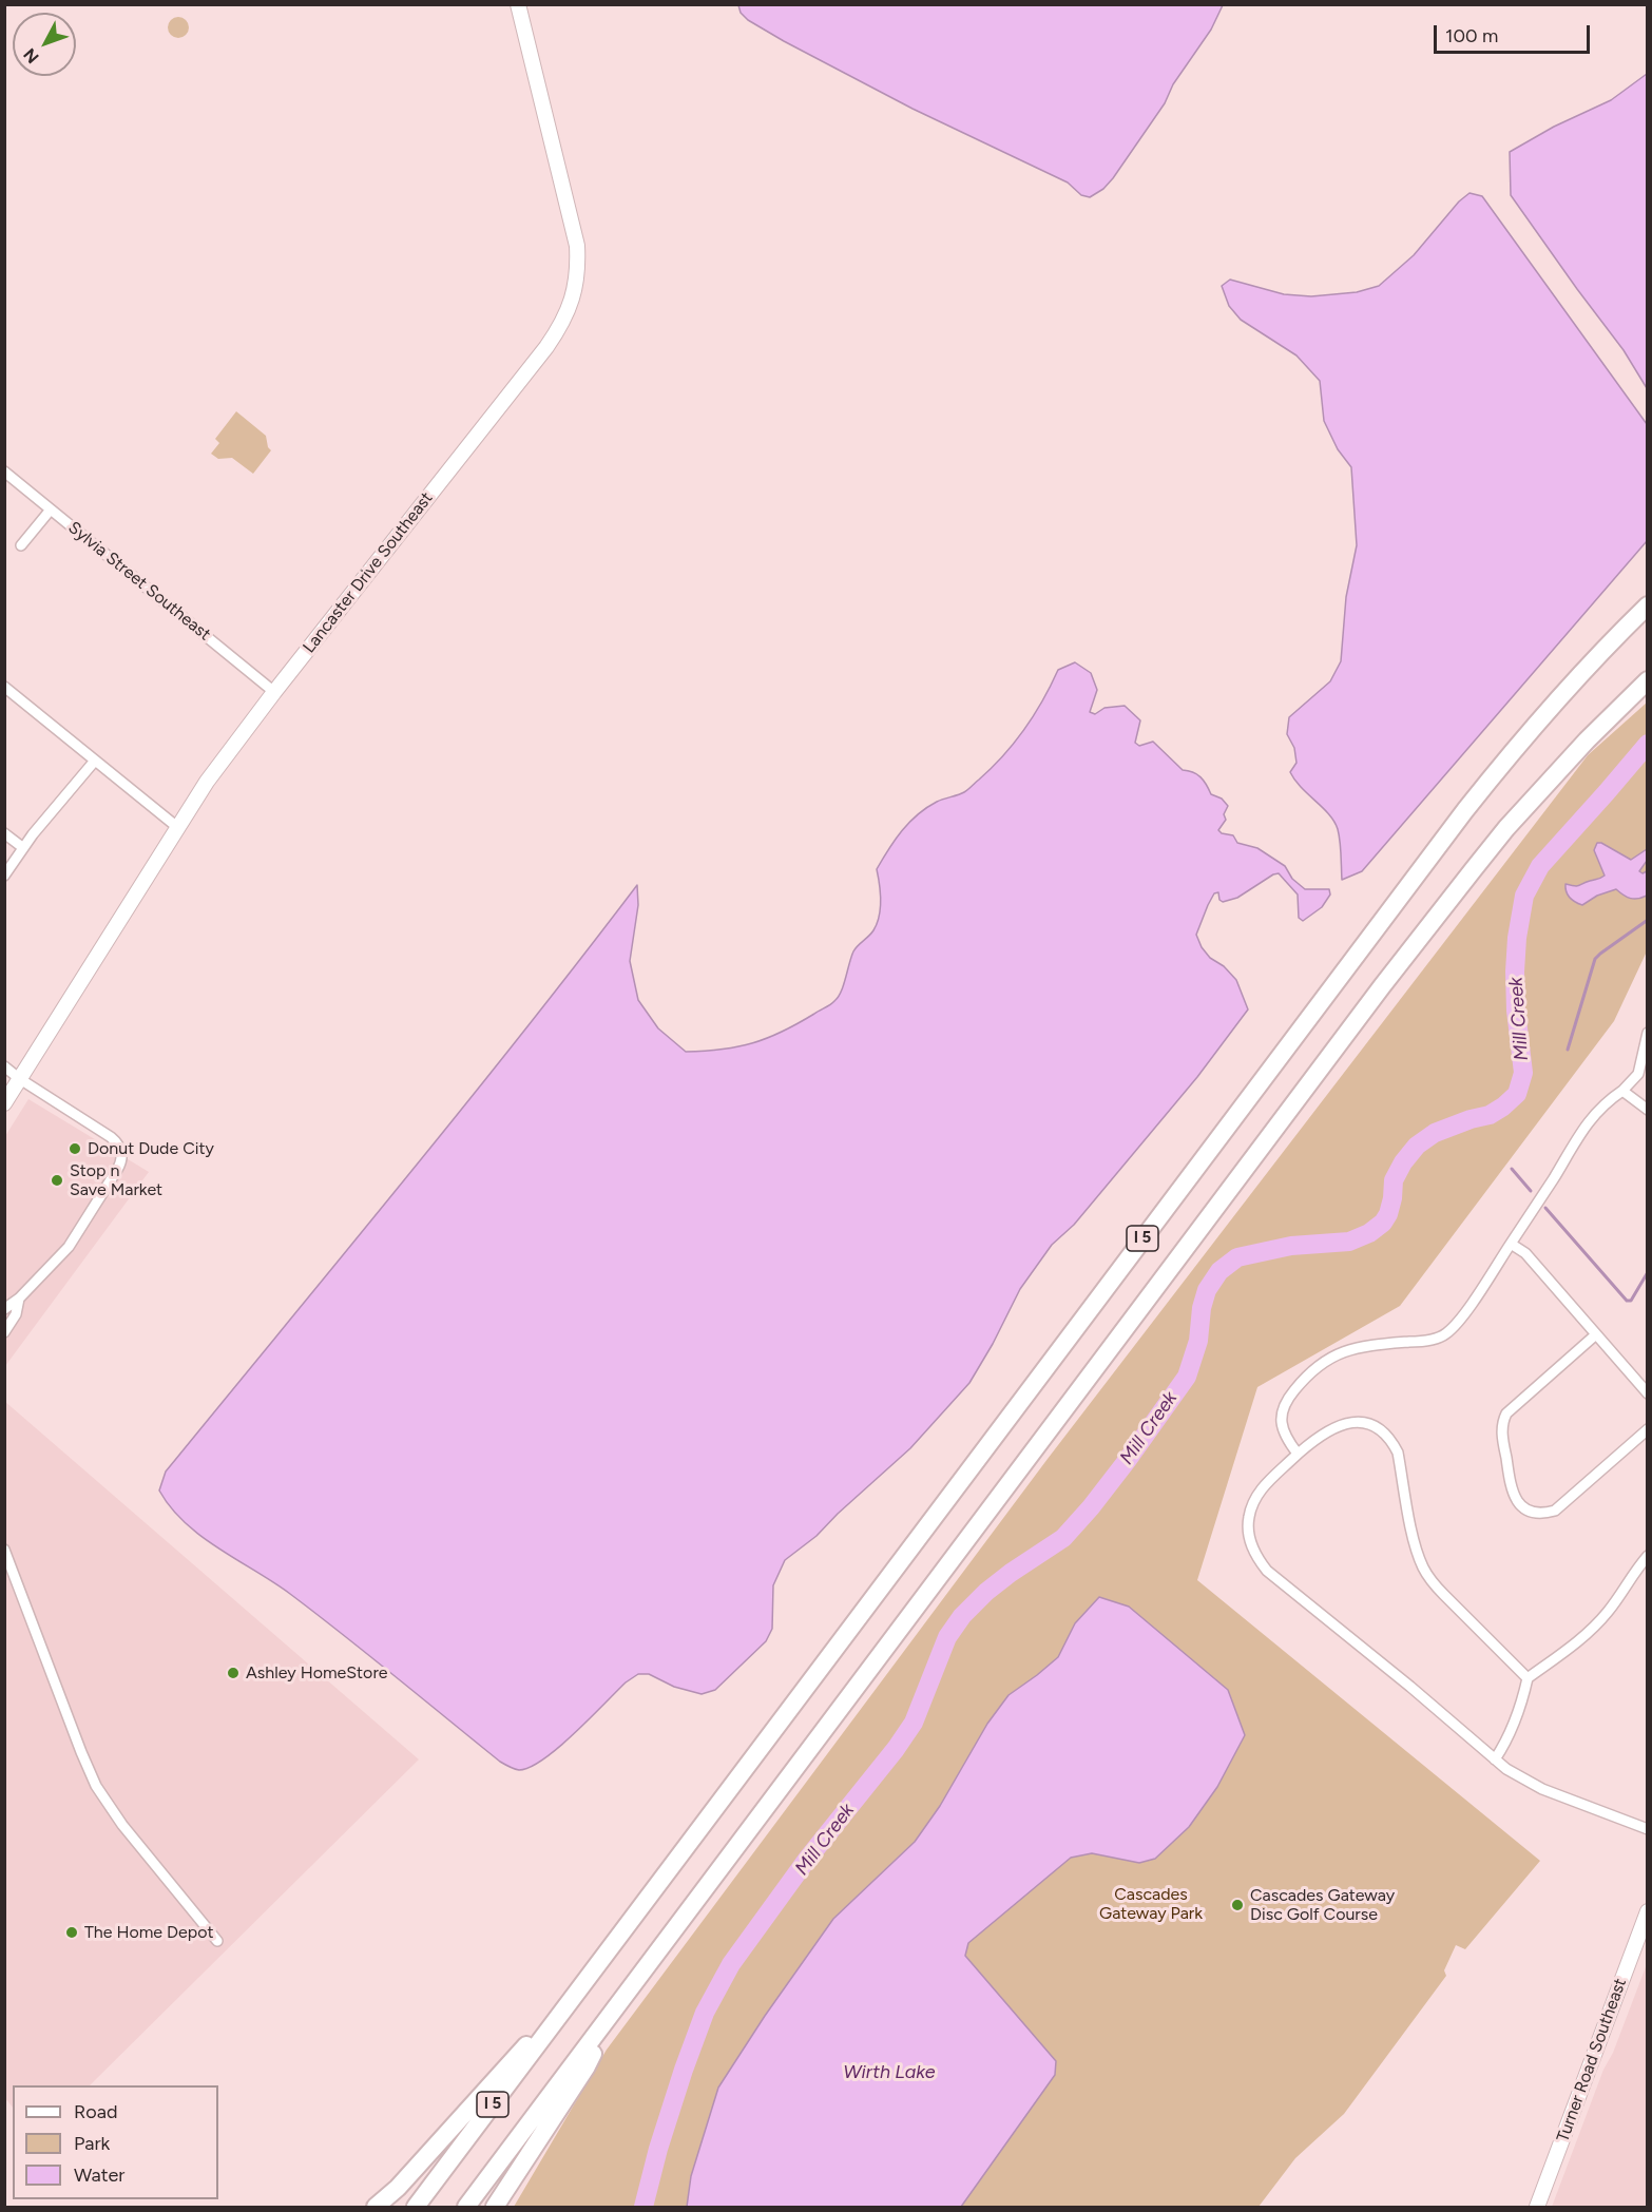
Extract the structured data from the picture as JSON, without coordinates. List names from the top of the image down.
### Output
{
  "streets": {
    "highway": ["I 5"],
    "main road": ["Lancaster Drive Southeast", "Turner Road Southeast"],
    "street": ["Sylvia Street Southeast"]
  },
  "crossings": [
    ["Lancaster Drive Southeast", "Sylvia Street Southeast"]
  ],
  "water": ["Mill Creek", "Wirth Lake"],
  "parks": ["Cascades Gateway Park"],
  "places": [
    "Donut Dude City",
    "Stop n Save Market",
    "Ashley HomeStore",
    "Cascades Gateway Disc Golf Course",
    "The Home Depot"
  ],
  "legend": ["Road", "Park", "Water"],
  "scale_bar": "100 m",
  "north": "bottom left"
}
